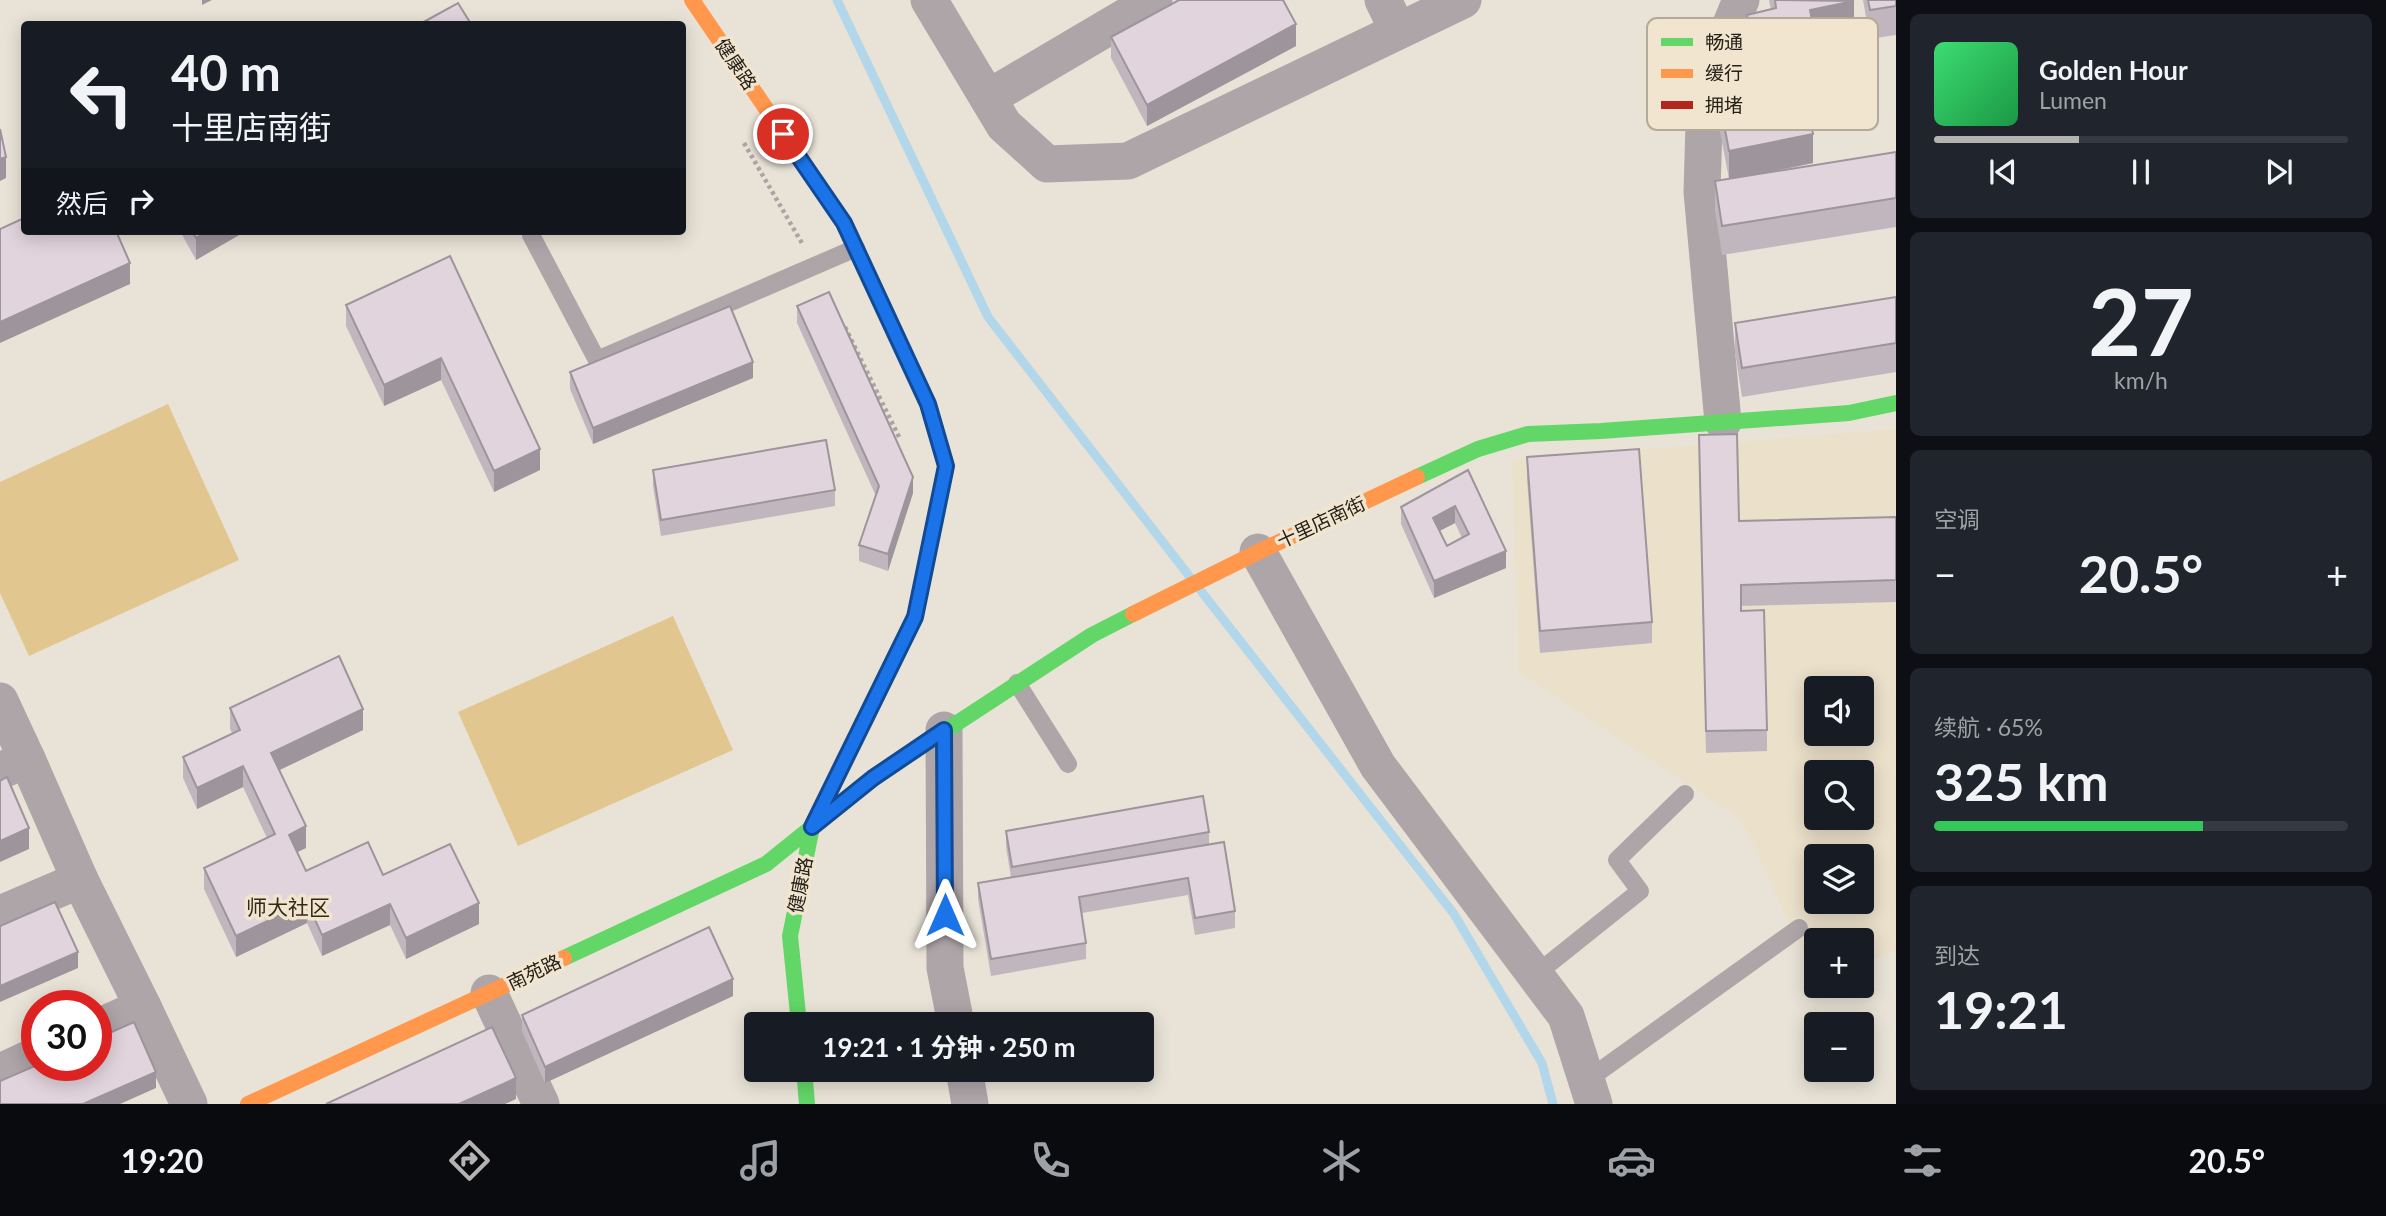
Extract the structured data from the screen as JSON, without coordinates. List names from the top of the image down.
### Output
{
  "streets": {
    "street": ["健康路", "十里店南街", "南苑路"]
  },
  "crossings": [
    ["健康路", "十里店南街"],
    ["健康路", "南苑路"],
    ["十里店南街", "南苑路"]
  ],
  "districts": ["师大社区"],
  "legend": ["畅通", "缓行", "拥堵"],
  "page": {
    "turn": ["40 m", "十里店南街"],
    "song": ["Golden Hour", "Lumen"],
    "then": "然后",
    "tile": [
      ["27", "km/h"],
      "空调",
      ["续航 · 65%", "325 km"],
      ["到达", "19:21"]
    ],
    "heat": ["−", "20.5°", "+"],
    "map_buttons": ["+", "−"],
    "limit": "30",
    "trip": "19:21 · 1 分钟 · 250 m",
    "tabs": ["19:20", "20.5°"]
  }
}
